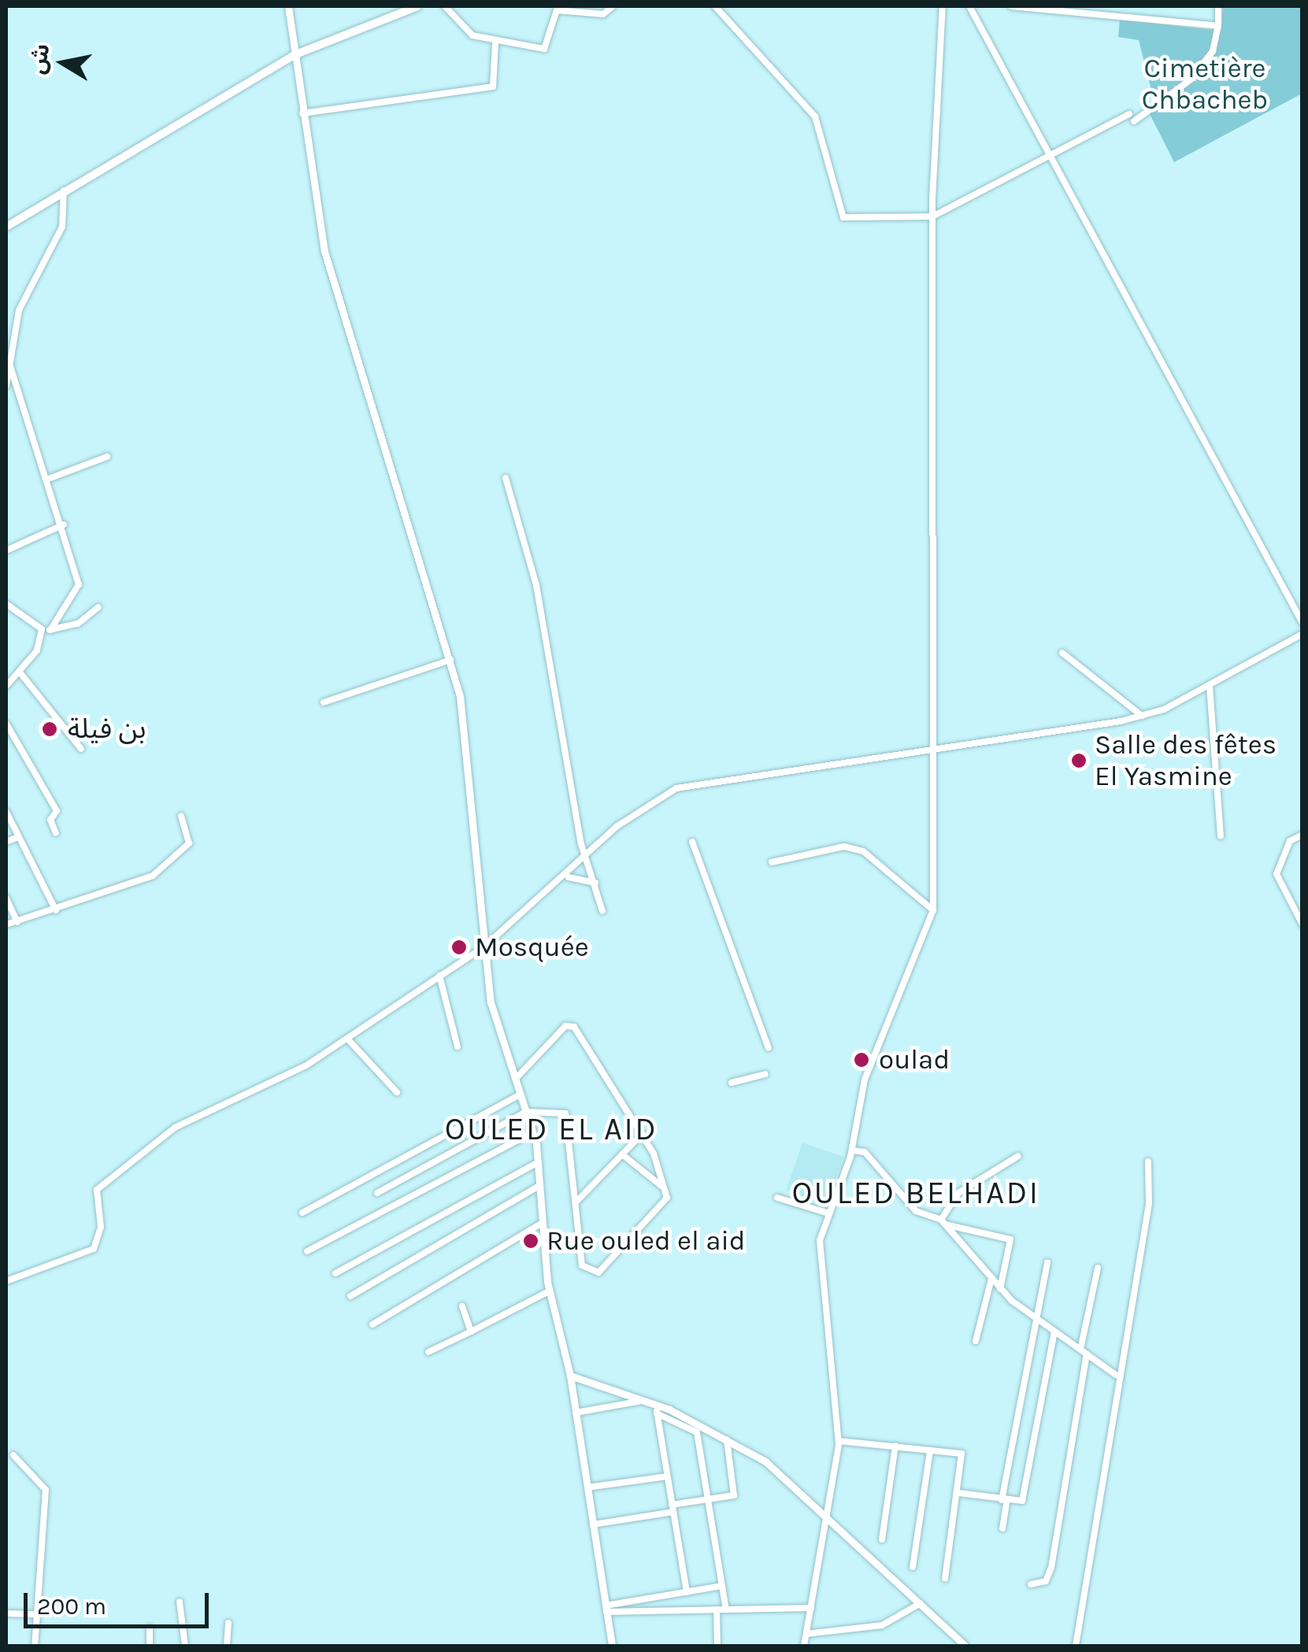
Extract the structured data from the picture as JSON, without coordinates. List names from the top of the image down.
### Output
{
  "districts": ["OULED EL AID", "OULED BELHADI"],
  "parks": ["Cimetière Chbacheb"],
  "places": [
    "بن فيلة",
    "Salle des fêtes El Yasmine",
    "Mosquée",
    "oulad",
    "Rue ouled el aid"
  ],
  "scale_bar": "200 m",
  "north": "left"
}
